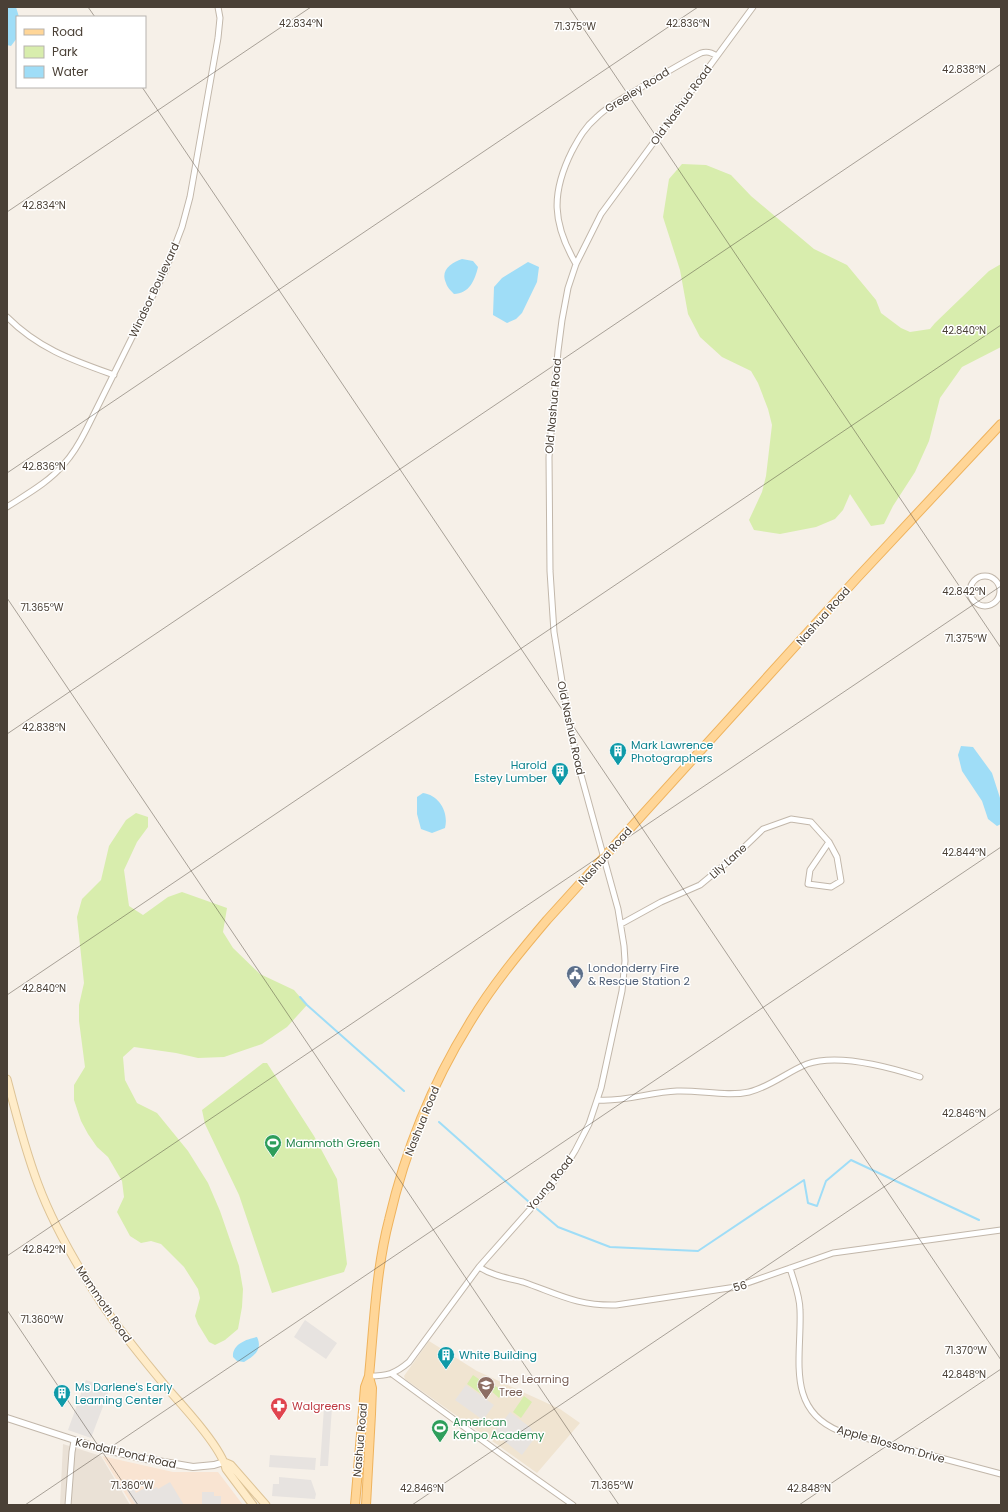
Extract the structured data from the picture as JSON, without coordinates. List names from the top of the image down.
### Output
{
  "streets": {
    "main road": ["Nashua Road", "Mammoth Road"],
    "street": [
      "Greeley Road",
      "Old Nashua Road",
      "Windsor Boulevard",
      "Lily Lane",
      "Young Road",
      "56",
      "Apple Blossom Drive",
      "Kendall Pond Road"
    ]
  },
  "crossings": [
    ["Greeley Road", "Old Nashua Road"],
    ["Old Nashua Road", "Nashua Road"],
    ["Old Nashua Road", "Young Road"],
    ["Nashua Road", "Young Road"],
    ["Lily Lane", "Young Road"],
    ["Young Road", "56"],
    ["56", "Apple Blossom Drive"],
    ["Mammoth Road", "Kendall Pond Road"]
  ],
  "places": {
    "building": [
      "Mark Lawrence Photographers",
      "Harold Estey Lumber",
      "White Building",
      "Ms Darlene's Early Learning Center"
    ],
    "public building": ["Londonderry Fire & Rescue Station 2"],
    "sports": ["Mammoth Green", "American Kenpo Academy"],
    "school or university": ["The Learning Tree"],
    "pharmacy": ["Walgreens"]
  },
  "legend": ["Road", "Park", "Water"],
  "coordinates": [
    "42.834°N",
    "42.836°N",
    "71.375°W",
    "42.838°N",
    "42.840°N",
    "42.842°N",
    "71.365°W",
    "42.844°N",
    "42.846°N",
    "71.360°W",
    "71.370°W",
    "42.848°N"
  ]
}
